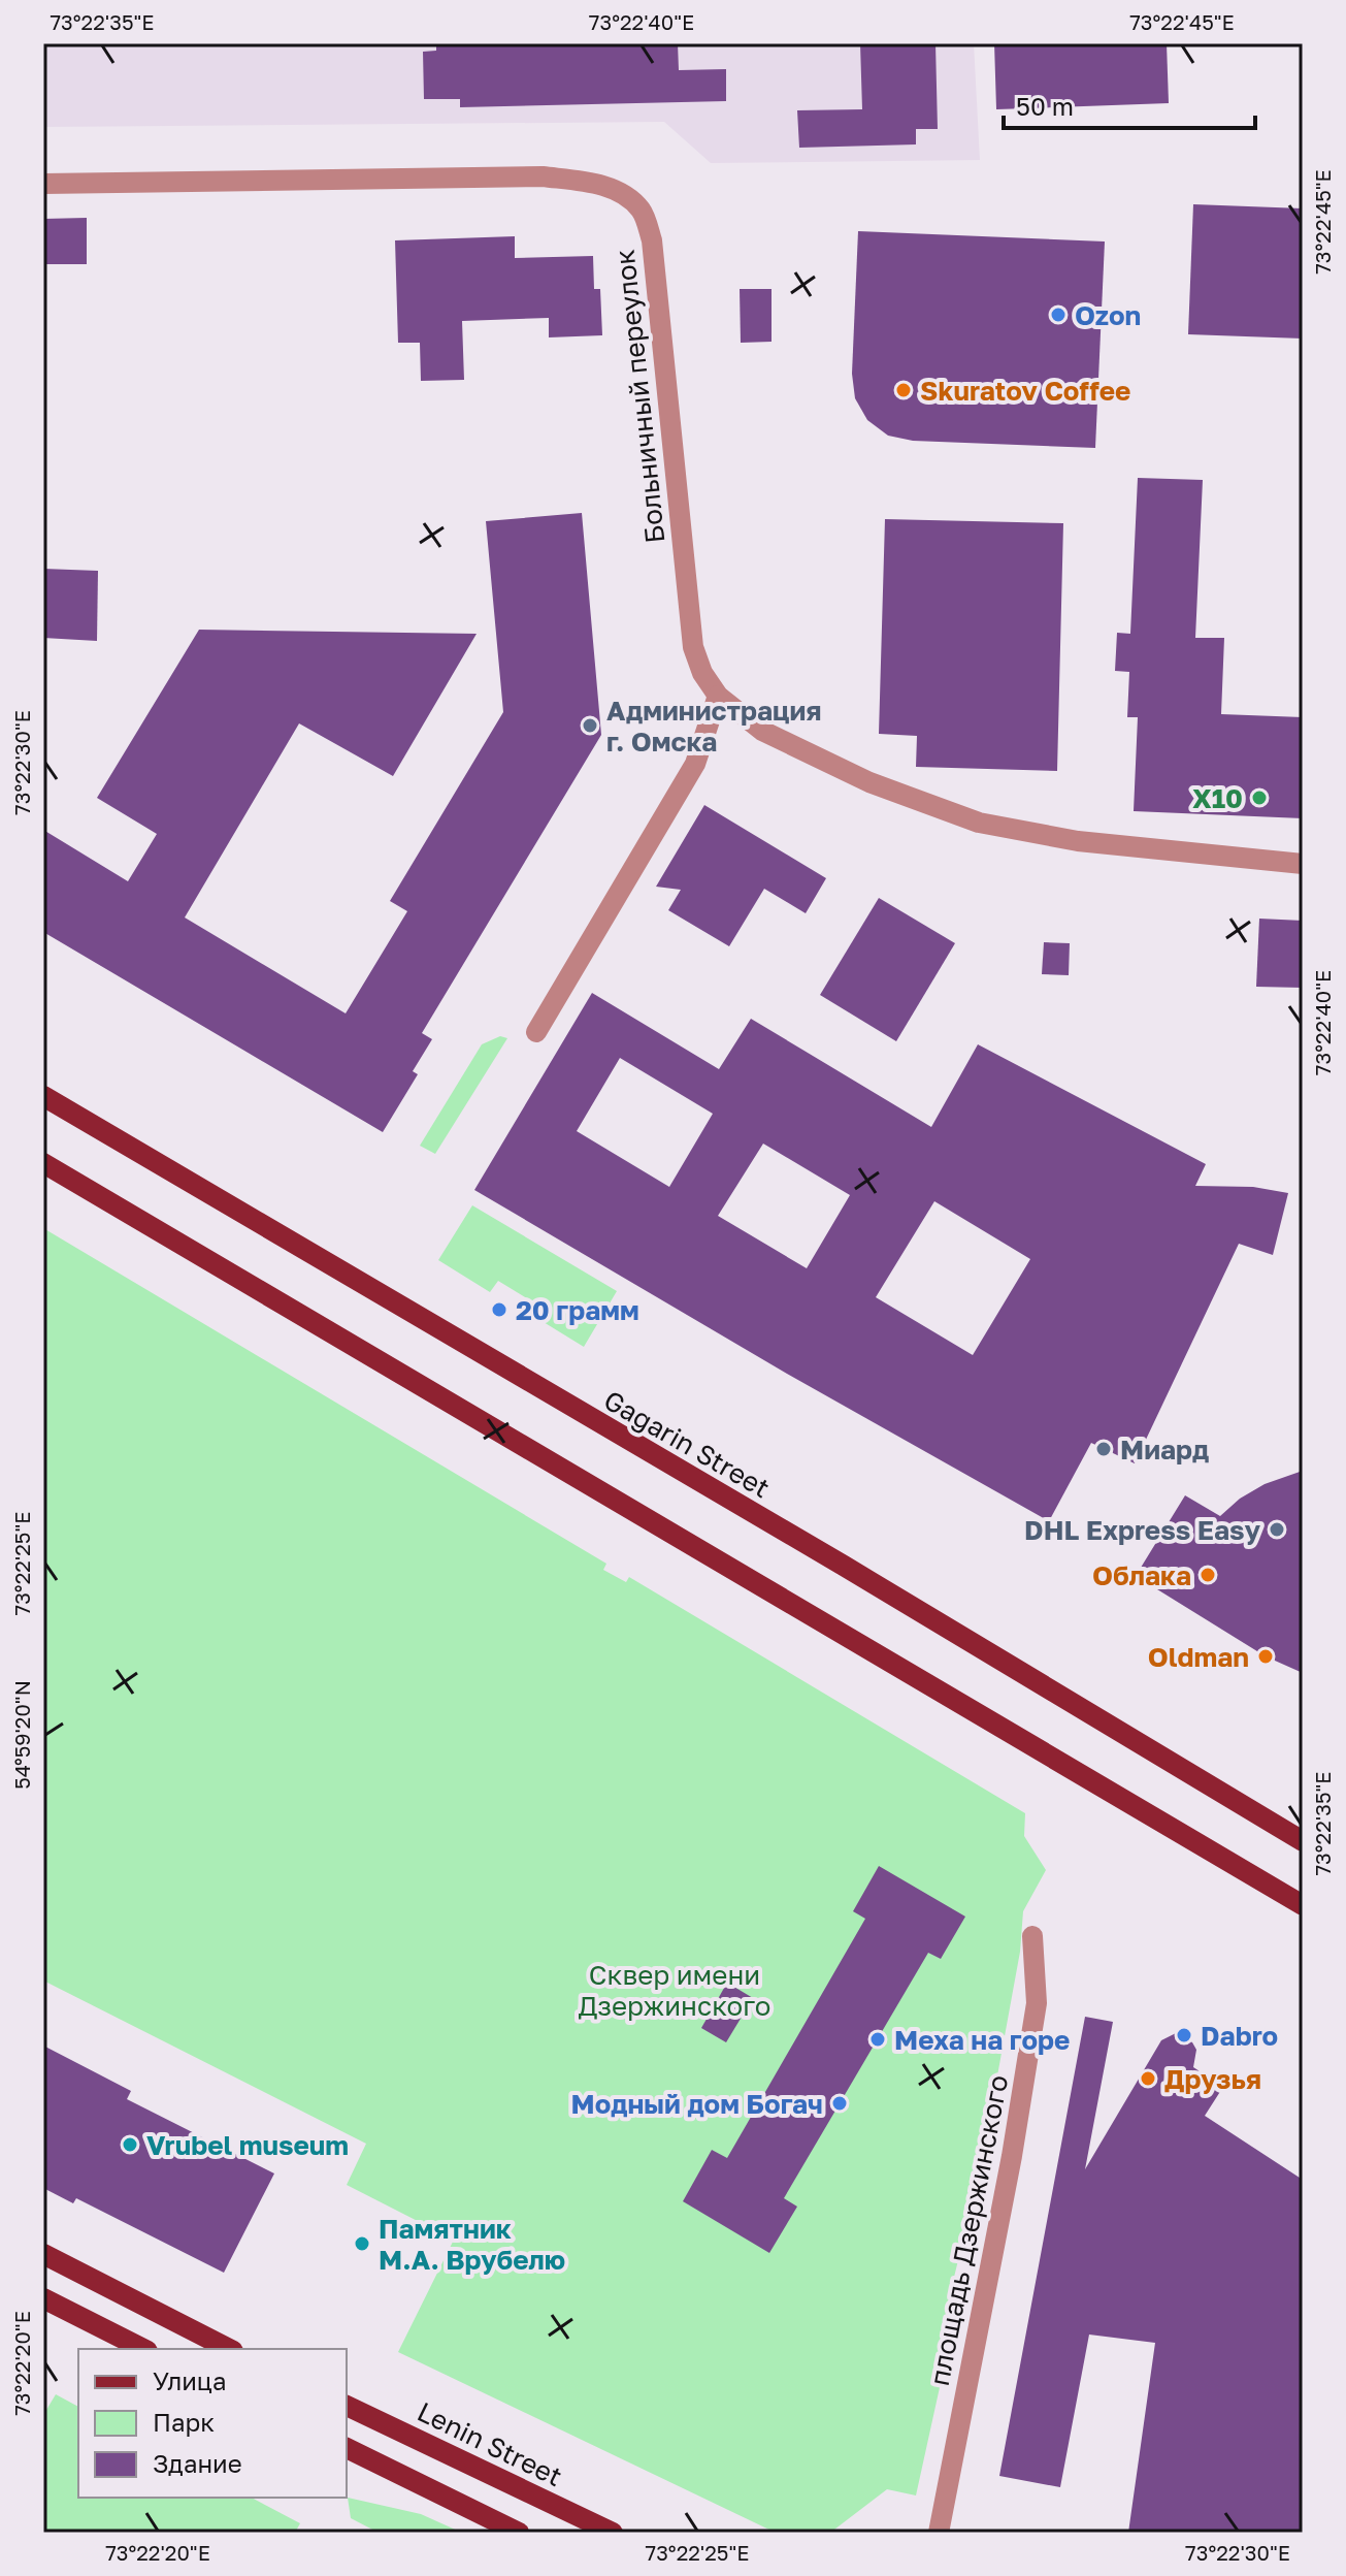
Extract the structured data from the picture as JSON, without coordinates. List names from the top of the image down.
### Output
{
  "streets": {
    "main road": ["Gagarin Street", "Lenin Street"],
    "street": ["Больничный переулок", "площадь Дзержинского"]
  },
  "parks": ["Сквер имени Дзержинского"],
  "places": [
    "Ozon",
    "Skuratov Coffee",
    "Администрация г. Омска",
    "Х10",
    "20 грамм",
    "Миард",
    "DHL Express Easy",
    "Облака",
    "Oldman",
    "Dabro",
    "Меха на горе",
    "Друзья",
    "Модный дом Богач",
    "Vrubel museum",
    "Памятник М.А. Врубелю"
  ],
  "legend": ["Улица", "Парк", "Здание"],
  "scale_bar": "50 m",
  "coordinates": [
    "73°22'35\"E",
    "73°22'40\"E",
    "73°22'45\"E",
    "73°22'30\"E",
    "73°22'25\"E",
    "54°59'20\"N",
    "73°22'20\"E"
  ]
}
